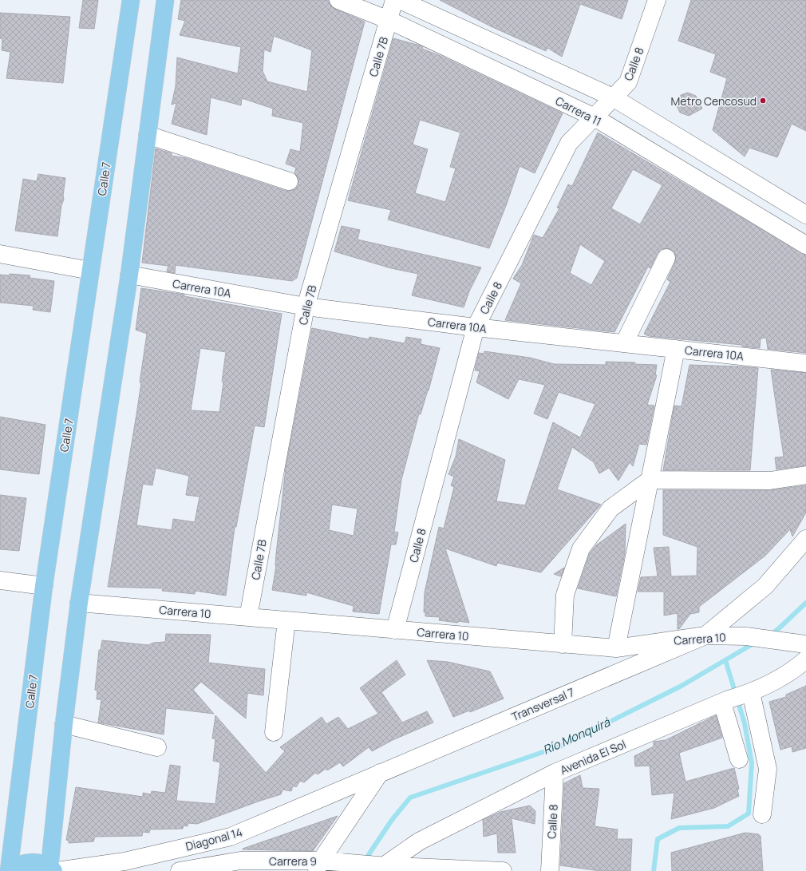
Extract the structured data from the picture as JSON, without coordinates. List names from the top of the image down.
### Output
{
  "streets": {
    "main road": ["Calle 7"],
    "street": [
      "Calle 7B",
      "Calle 8",
      "Carrera 11",
      "Carrera 10A",
      "Carrera 10",
      "Transversal 7",
      "Avenida El Sol",
      "Diagonal 14",
      "Carrera 9"
    ]
  },
  "crossings": [
    ["Calle 7B", "Carrera 11"],
    ["Calle 7B", "Carrera 10A"],
    ["Calle 7B", "Carrera 10"],
    ["Calle 8", "Carrera 11"],
    ["Calle 8", "Carrera 10A"],
    ["Calle 8", "Carrera 10"],
    ["Calle 8", "Avenida El Sol"],
    ["Carrera 10", "Transversal 7"],
    ["Carrera 10", "Avenida El Sol"],
    ["Transversal 7", "Diagonal 14"],
    ["Avenida El Sol", "Carrera 9"]
  ],
  "water": ["Río Monquirá"],
  "places": ["Metro Cencosud"]
}
